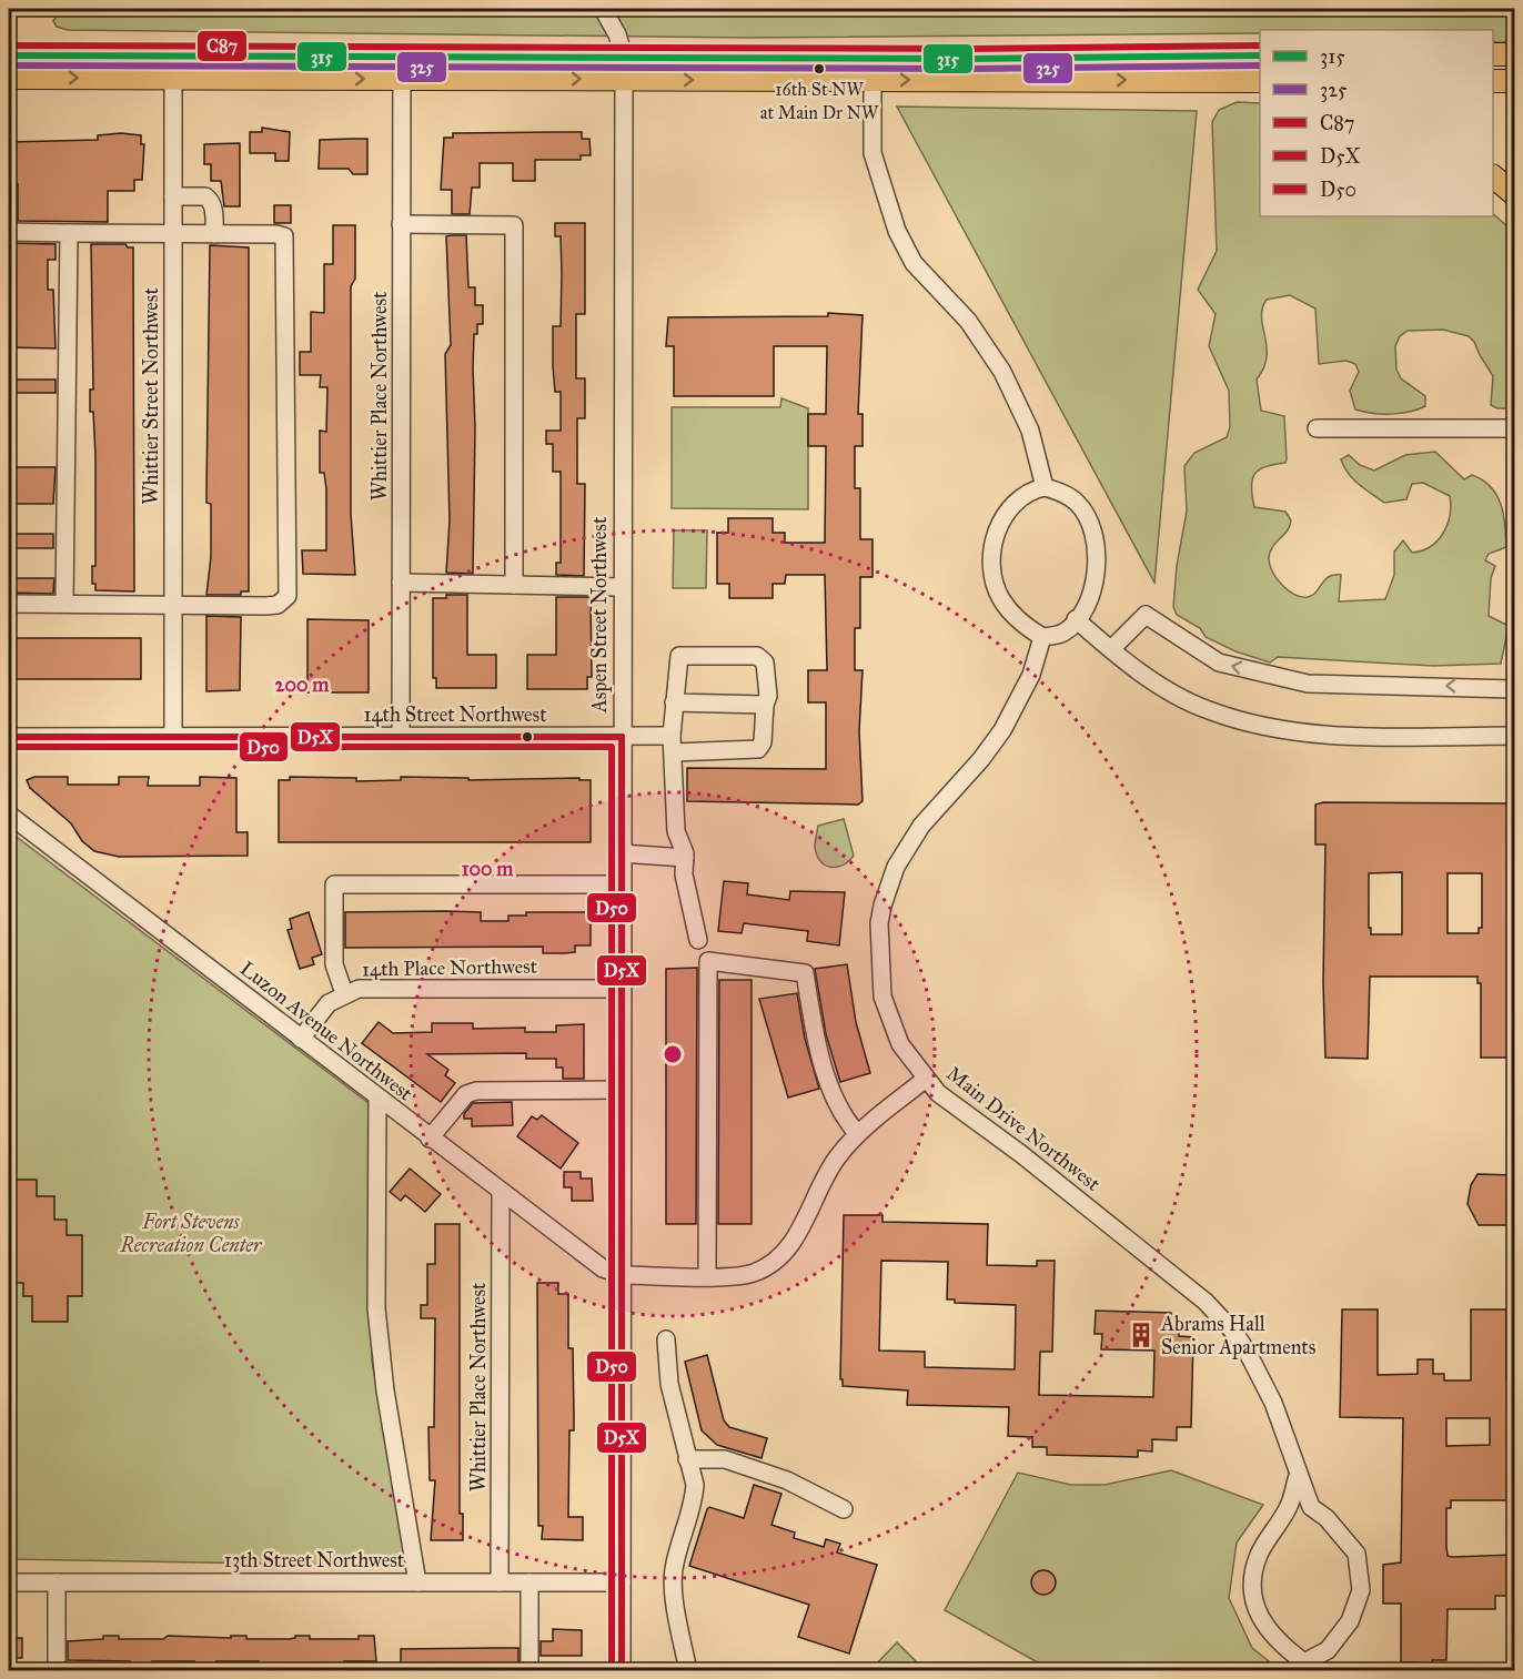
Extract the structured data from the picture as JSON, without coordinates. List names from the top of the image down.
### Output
{
  "streets": {
    "street": [
      "Whittier Street Northwest",
      "Whittier Place Northwest",
      "Aspen Street Northwest",
      "14th Street Northwest",
      "14th Place Northwest",
      "Luzon Avenue Northwest",
      "Main Drive Northwest",
      "13th Street Northwest"
    ]
  },
  "crossings": [
    ["Whittier Street Northwest", "14th Street Northwest"],
    ["Whittier Place Northwest", "14th Street Northwest"],
    ["Whittier Place Northwest", "Luzon Avenue Northwest"],
    ["Whittier Place Northwest", "13th Street Northwest"],
    ["Aspen Street Northwest", "14th Street Northwest"],
    ["Aspen Street Northwest", "14th Place Northwest"],
    ["Aspen Street Northwest", "Luzon Avenue Northwest"],
    ["Aspen Street Northwest", "13th Street Northwest"],
    ["14th Place Northwest", "Luzon Avenue Northwest"]
  ],
  "parks": ["Fort Stevens Recreation Center"],
  "places": {
    "other": ["16th St NW at Main Dr NW"],
    "building": ["Abrams Hall Senior Apartments"]
  },
  "lines": [
    "transit line C87",
    "transit line 315",
    "transit line 325",
    "transit line D5X",
    "transit line D50"
  ],
  "legend": [
    "315",
    "325",
    "C87",
    "D5X",
    "D50"
  ],
  "rings": ["200 m", "100 m"]
}
